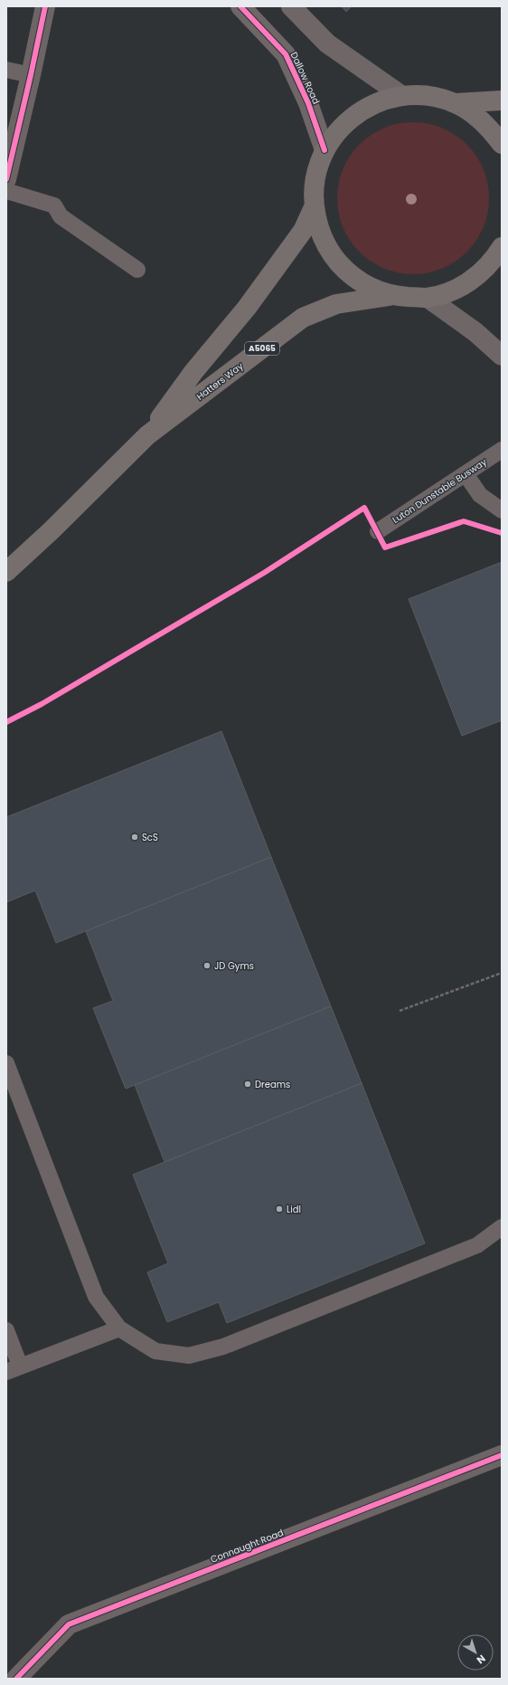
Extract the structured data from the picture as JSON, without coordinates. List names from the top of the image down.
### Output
{
  "streets": {
    "main road": ["A5065", "Hatters Way"],
    "street": ["Dallow Road", "Connaught Road"],
    "lane": ["Luton Dunstable Busway"]
  },
  "places": [
    "ScS",
    "JD Gyms",
    "Dreams",
    "Lidl"
  ],
  "north": "bottom right"
}
